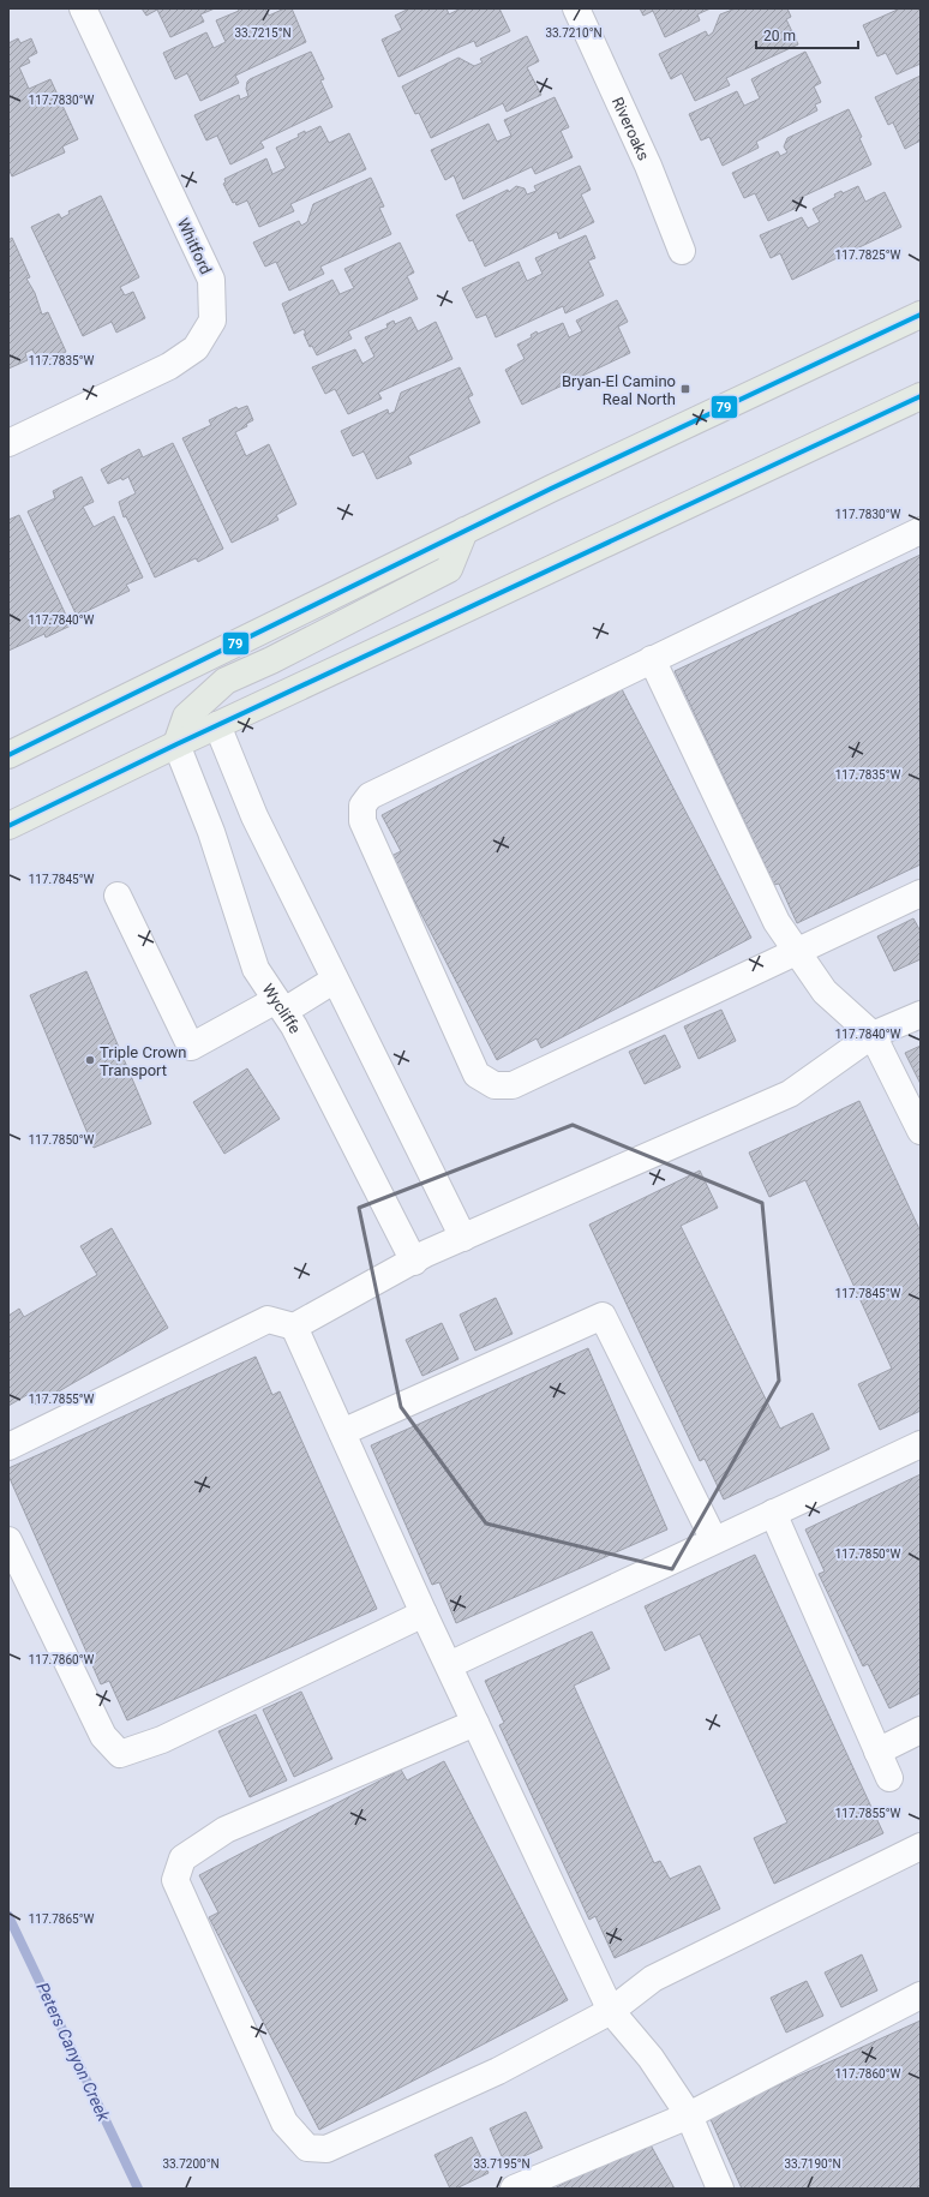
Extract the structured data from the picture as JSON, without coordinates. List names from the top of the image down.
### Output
{
  "streets": {
    "street": ["Riveroaks", "Whitford", "Wycliffe"]
  },
  "water": ["Peters Canyon Creek"],
  "places": {
    "transit": ["Bryan-El Camino Real North"],
    "other": ["Triple Crown Transport"]
  },
  "lines": ["transit line 79"],
  "scale_bar": "20 m",
  "coordinates": [
    "33.7215°N",
    "33.7210°N",
    "117.7830°W",
    "117.7825°W",
    "117.7835°W",
    "117.7840°W",
    "117.7845°W",
    "117.7850°W",
    "117.7855°W",
    "117.7860°W",
    "117.7865°W",
    "33.7200°N",
    "33.7195°N",
    "33.7190°N"
  ]
}
